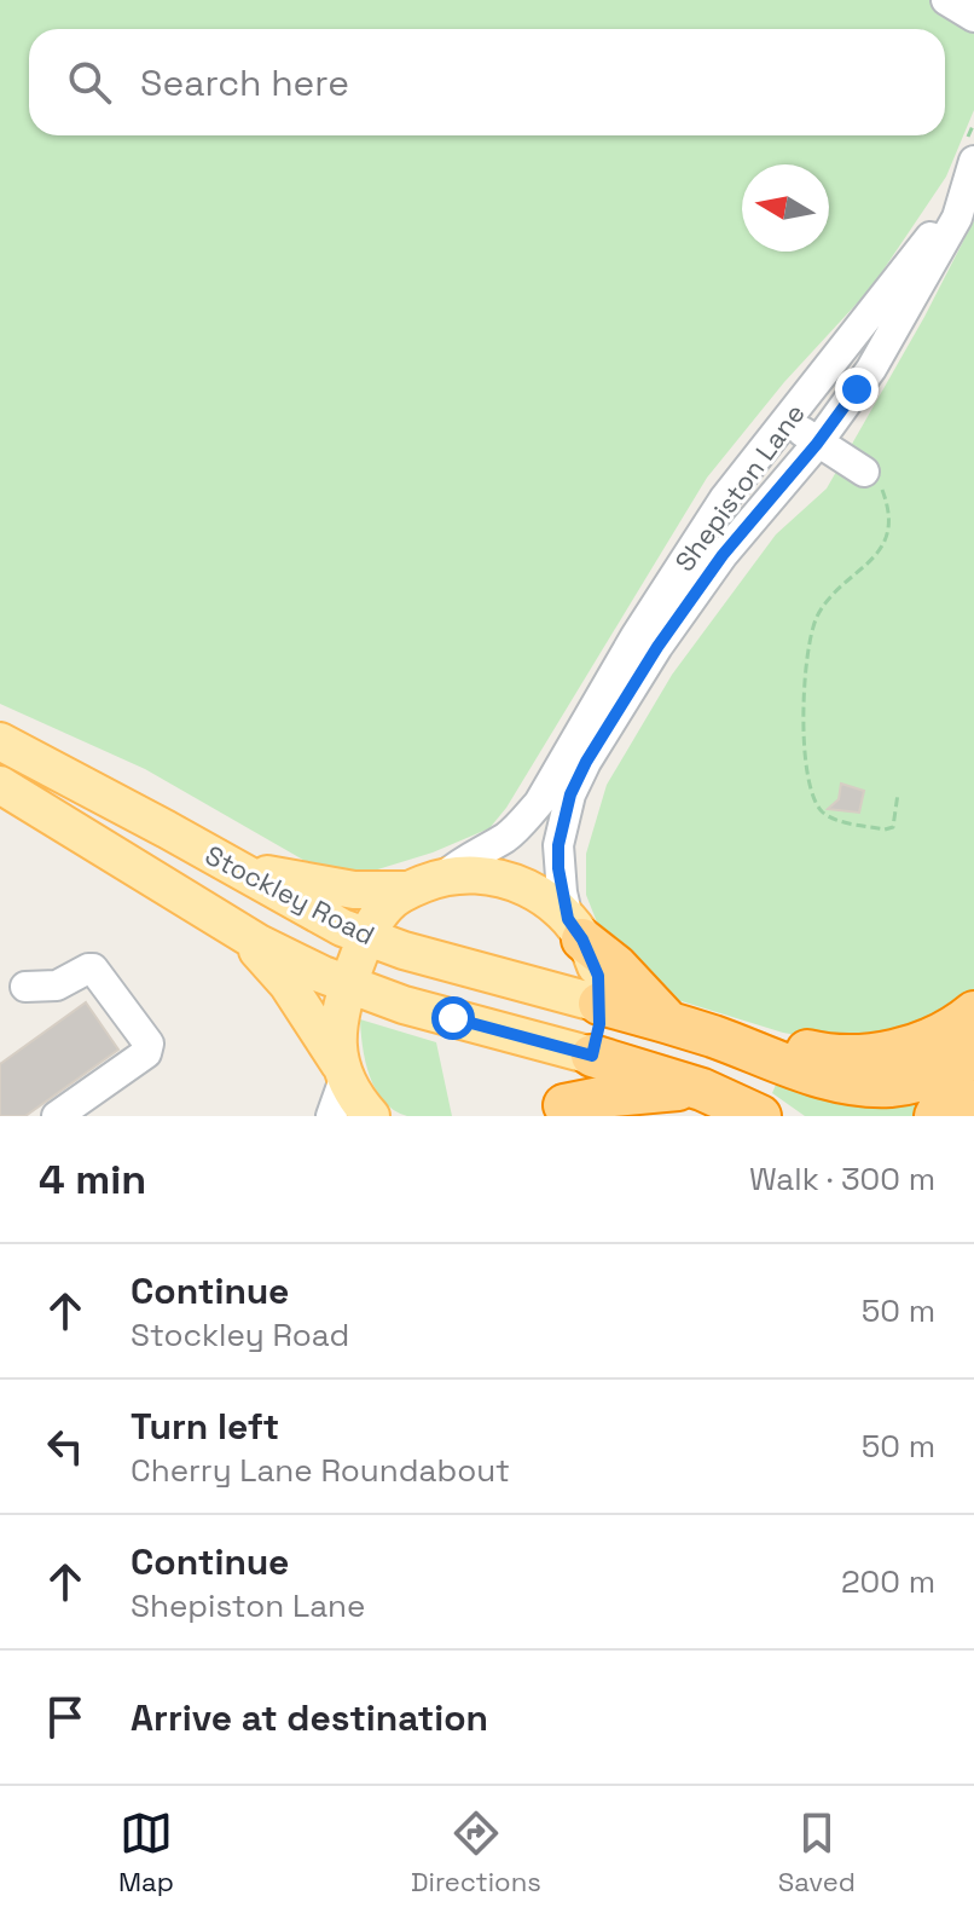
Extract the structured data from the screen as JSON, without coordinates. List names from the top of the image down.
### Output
{
  "streets": {
    "main road": ["Stockley Road"],
    "street": ["Shepiston Lane"]
  },
  "north": "left",
  "page": {
    "search": "Search here",
    "heading": ["4 min", "Walk · 300 m"],
    "list": [
      ["Continue", "Stockley Road", "50 m"],
      ["Turn left", "Cherry Lane Roundabout", "50 m"],
      ["Continue", "Shepiston Lane", "200 m"],
      "Arrive at destination"
    ],
    "nav": ["Map", "Directions", "Saved"]
  }
}
